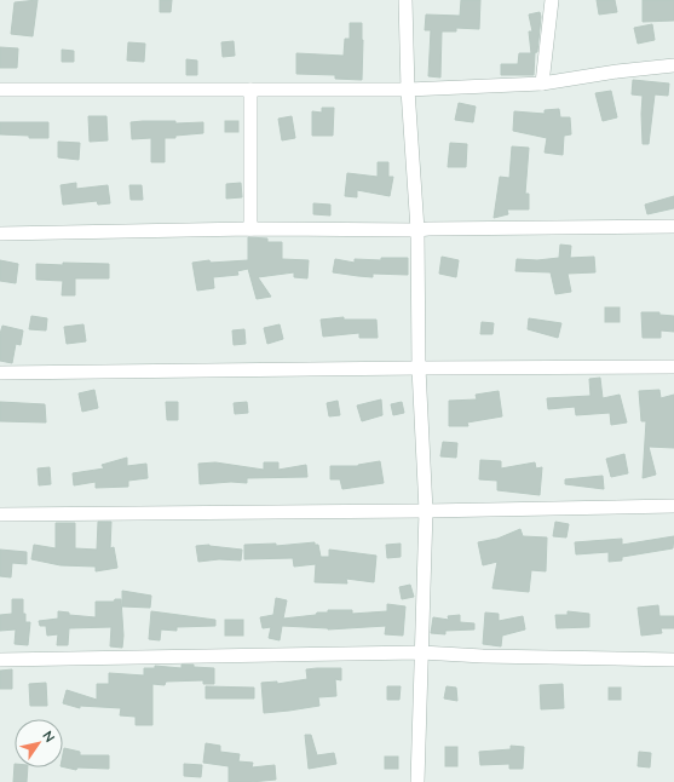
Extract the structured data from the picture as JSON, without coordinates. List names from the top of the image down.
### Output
{
  "north": "top right"
}
